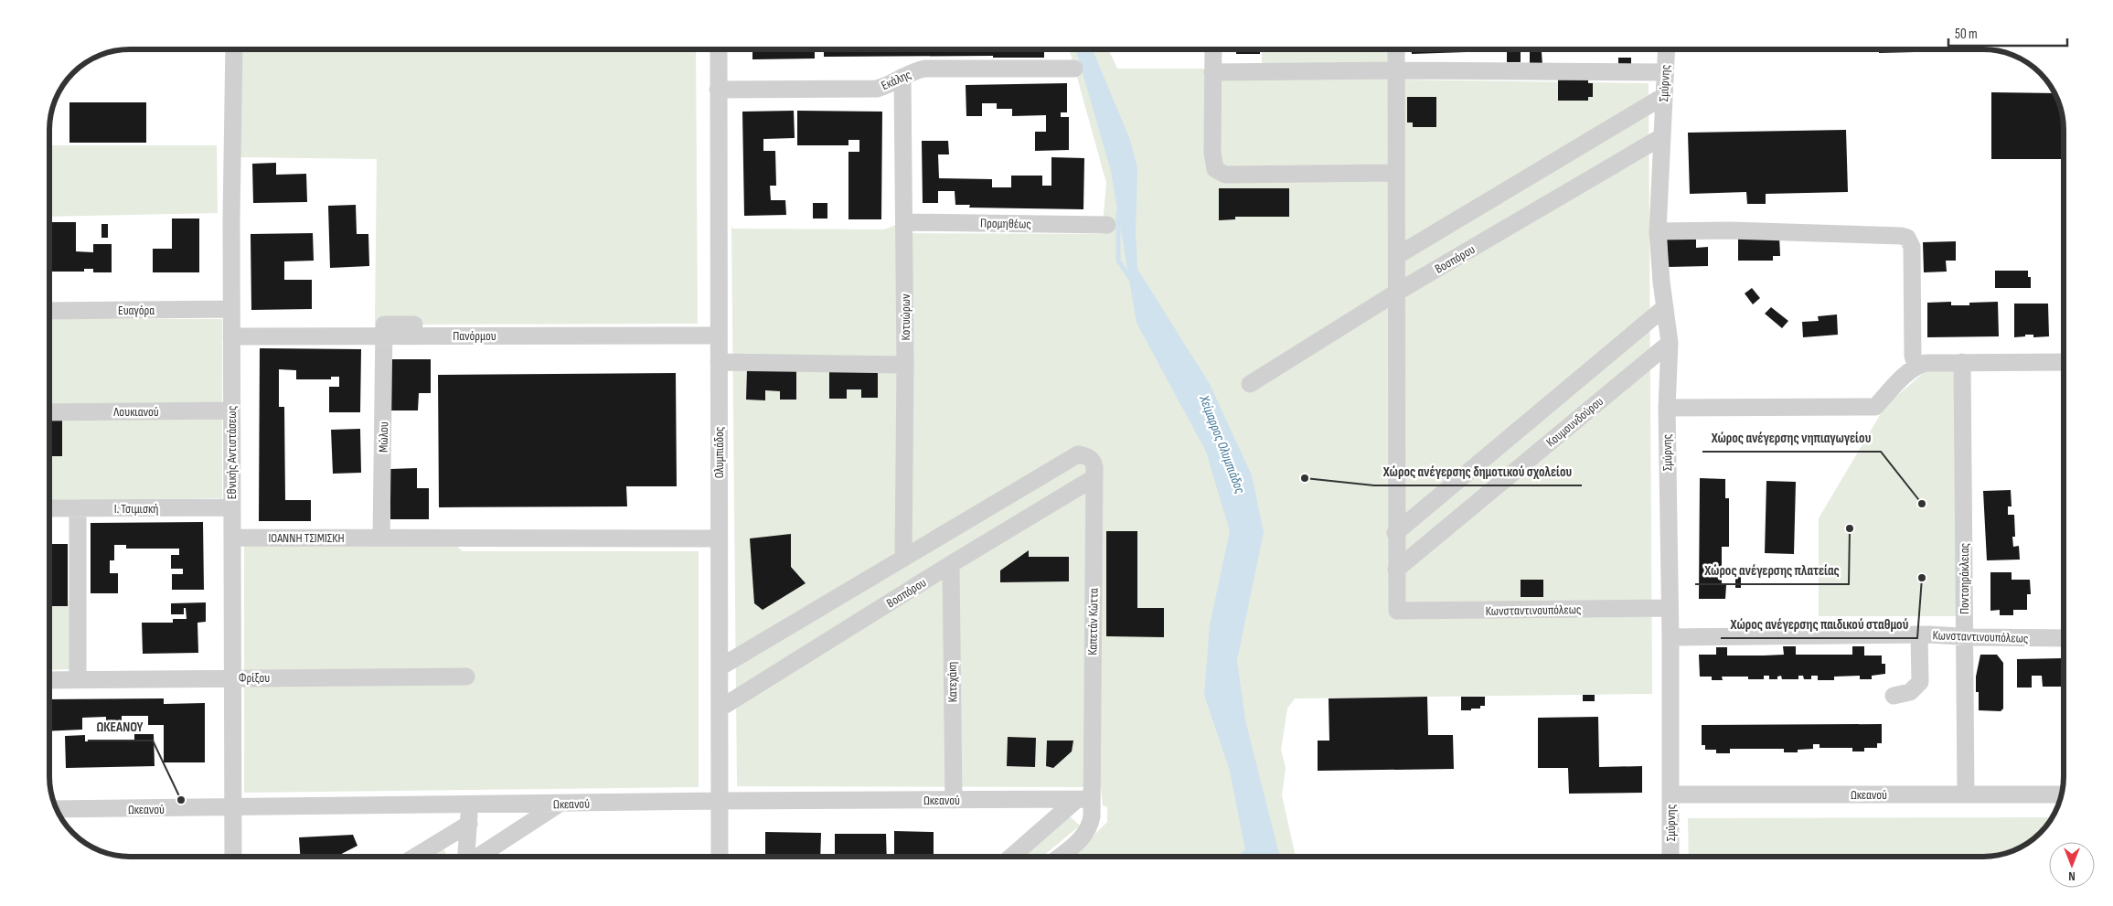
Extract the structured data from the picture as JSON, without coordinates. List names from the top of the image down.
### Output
{
  "streets": {
    "street": [
      "Εκάλης",
      "Σμύρνης",
      "Προμηθέως",
      "Βοσπόρου",
      "Ευαγόρα",
      "Κοτυώρων",
      "Πανόρμου",
      "Λουκιανού",
      "Κουμουνδούρου",
      "Μώλου",
      "Εθνικής Αντιστάσεως",
      "Ολυμπιάδος",
      "Ι. Τσιμισκή",
      "ΙΟΑΝΝΗ ΤΣΙΜΙΣΚΗ",
      "Ποντοηράκλειας",
      "Κωνσταντινουπόλεως",
      "Καπετάν Κώττα",
      "Φρίξου",
      "Κατεχάκη",
      "Ωκεανού"
    ]
  },
  "crossings": [
    ["Εκάλης", "Κοτυώρων"],
    ["Εκάλης", "Ολυμπιάδος"],
    ["Σμύρνης", "Βοσπόρου"],
    ["Σμύρνης", "Κουμουνδούρου"],
    ["Σμύρνης", "Κωνσταντινουπόλεως"],
    ["Σμύρνης", "Ωκεανού"],
    ["Προμηθέως", "Κοτυώρων"],
    ["Βοσπόρου", "Ολυμπιάδος"],
    ["Βοσπόρου", "Καπετάν Κώττα"],
    ["Βοσπόρου", "Κατεχάκη"],
    ["Ευαγόρα", "Εθνικής Αντιστάσεως"],
    ["Κοτυώρων", "Καπετάν Κώττα"],
    ["Πανόρμου", "Μώλου"],
    ["Πανόρμου", "Εθνικής Αντιστάσεως"],
    ["Πανόρμου", "Ολυμπιάδος"],
    ["Λουκιανού", "Εθνικής Αντιστάσεως"],
    ["Κουμουνδούρου", "Κωνσταντινουπόλεως"],
    ["Μώλου", "ΙΟΑΝΝΗ ΤΣΙΜΙΣΚΗ"],
    ["Εθνικής Αντιστάσεως", "Ι. Τσιμισκή"],
    ["Εθνικής Αντιστάσεως", "ΙΟΑΝΝΗ ΤΣΙΜΙΣΚΗ"],
    ["Εθνικής Αντιστάσεως", "Φρίξου"],
    ["Εθνικής Αντιστάσεως", "Ωκεανού"],
    ["Ολυμπιάδος", "ΙΟΑΝΝΗ ΤΣΙΜΙΣΚΗ"],
    ["Ολυμπιάδος", "Ωκεανού"],
    ["Ποντοηράκλειας", "Κωνσταντινουπόλεως"],
    ["Ποντοηράκλειας", "Ωκεανού"],
    ["Καπετάν Κώττα", "Ωκεανού"],
    ["Κατεχάκη", "Ωκεανού"]
  ],
  "water": ["Χείμαρρος Ολυμπιάδος"],
  "places": [
    "Χώρος ανέγερσης δημοτικού σχολείου",
    "Χώρος ανέγερσης νηπιαγωγείου",
    "Χώρος ανέγερσης πλατείας",
    "Χώρος ανέγερσης παιδικού σταθμού",
    "ΩΚΕΑΝΟΥ"
  ],
  "scale_bar": "50 m",
  "north": "bottom"
}
